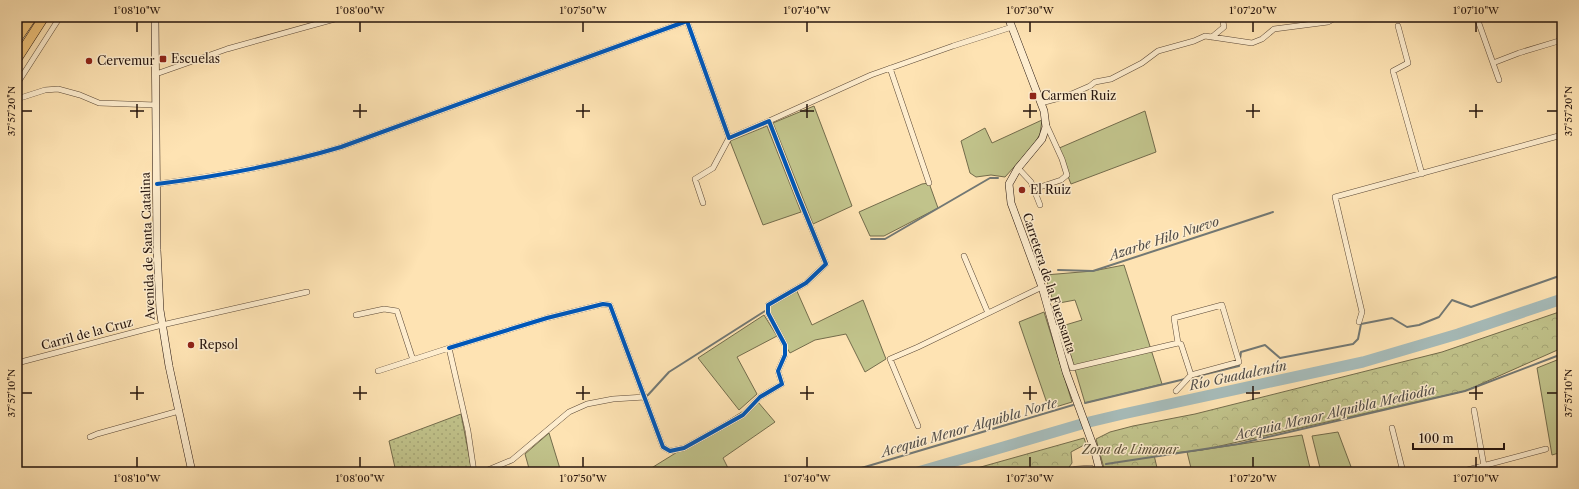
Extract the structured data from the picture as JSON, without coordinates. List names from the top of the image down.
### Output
{
  "streets": {
    "main road": ["Avenida de Santa Catalina", "Carretera de la Fuensanta"],
    "street": ["Carril de la Cruz"]
  },
  "crossings": [
    ["Avenida de Santa Catalina", "Carril de la Cruz"]
  ],
  "water": [
    "Azarbe Hilo Nuevo",
    "Río Guadalentín",
    "Acequia Menor Alquibla Mediodía",
    "Acequia Menor Alquibla Norte"
  ],
  "parks": ["Zona de Limonar"],
  "places": {
    "transit": ["Escuelas", "Carmen Ruiz"],
    "other": ["Cervemur", "El Ruiz", "Repsol"]
  },
  "scale_bar": "100 m",
  "coordinates": [
    "1°08'10\"W",
    "1°08'00\"W",
    "1°07'50\"W",
    "1°07'40\"W",
    "1°07'30\"W",
    "1°07'20\"W",
    "1°07'10\"W",
    "37°57'20\"N",
    "37°57'10\"N"
  ]
}
